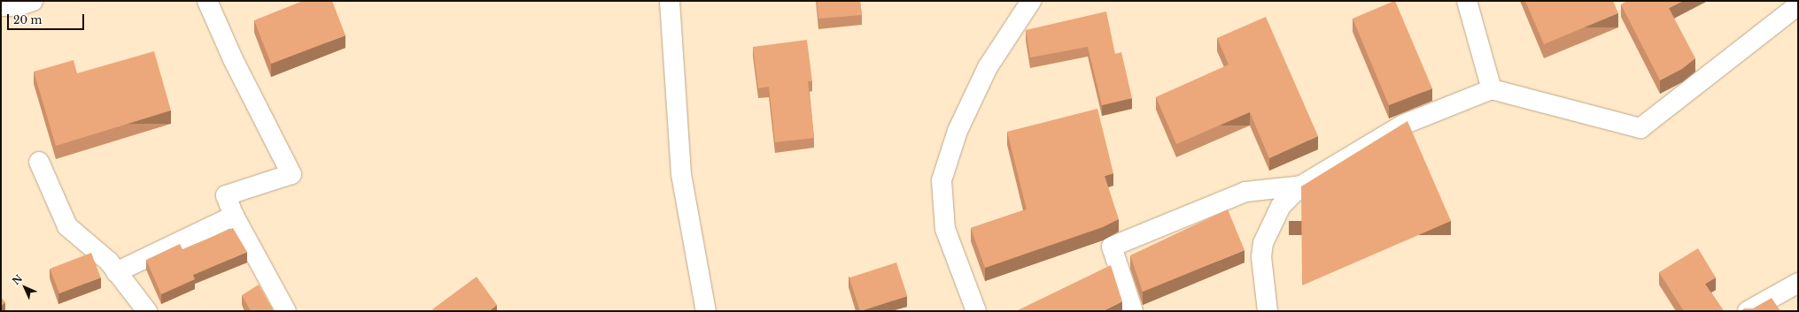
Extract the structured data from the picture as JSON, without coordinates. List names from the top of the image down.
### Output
{
  "scale_bar": "20 m",
  "north": "top left"
}
